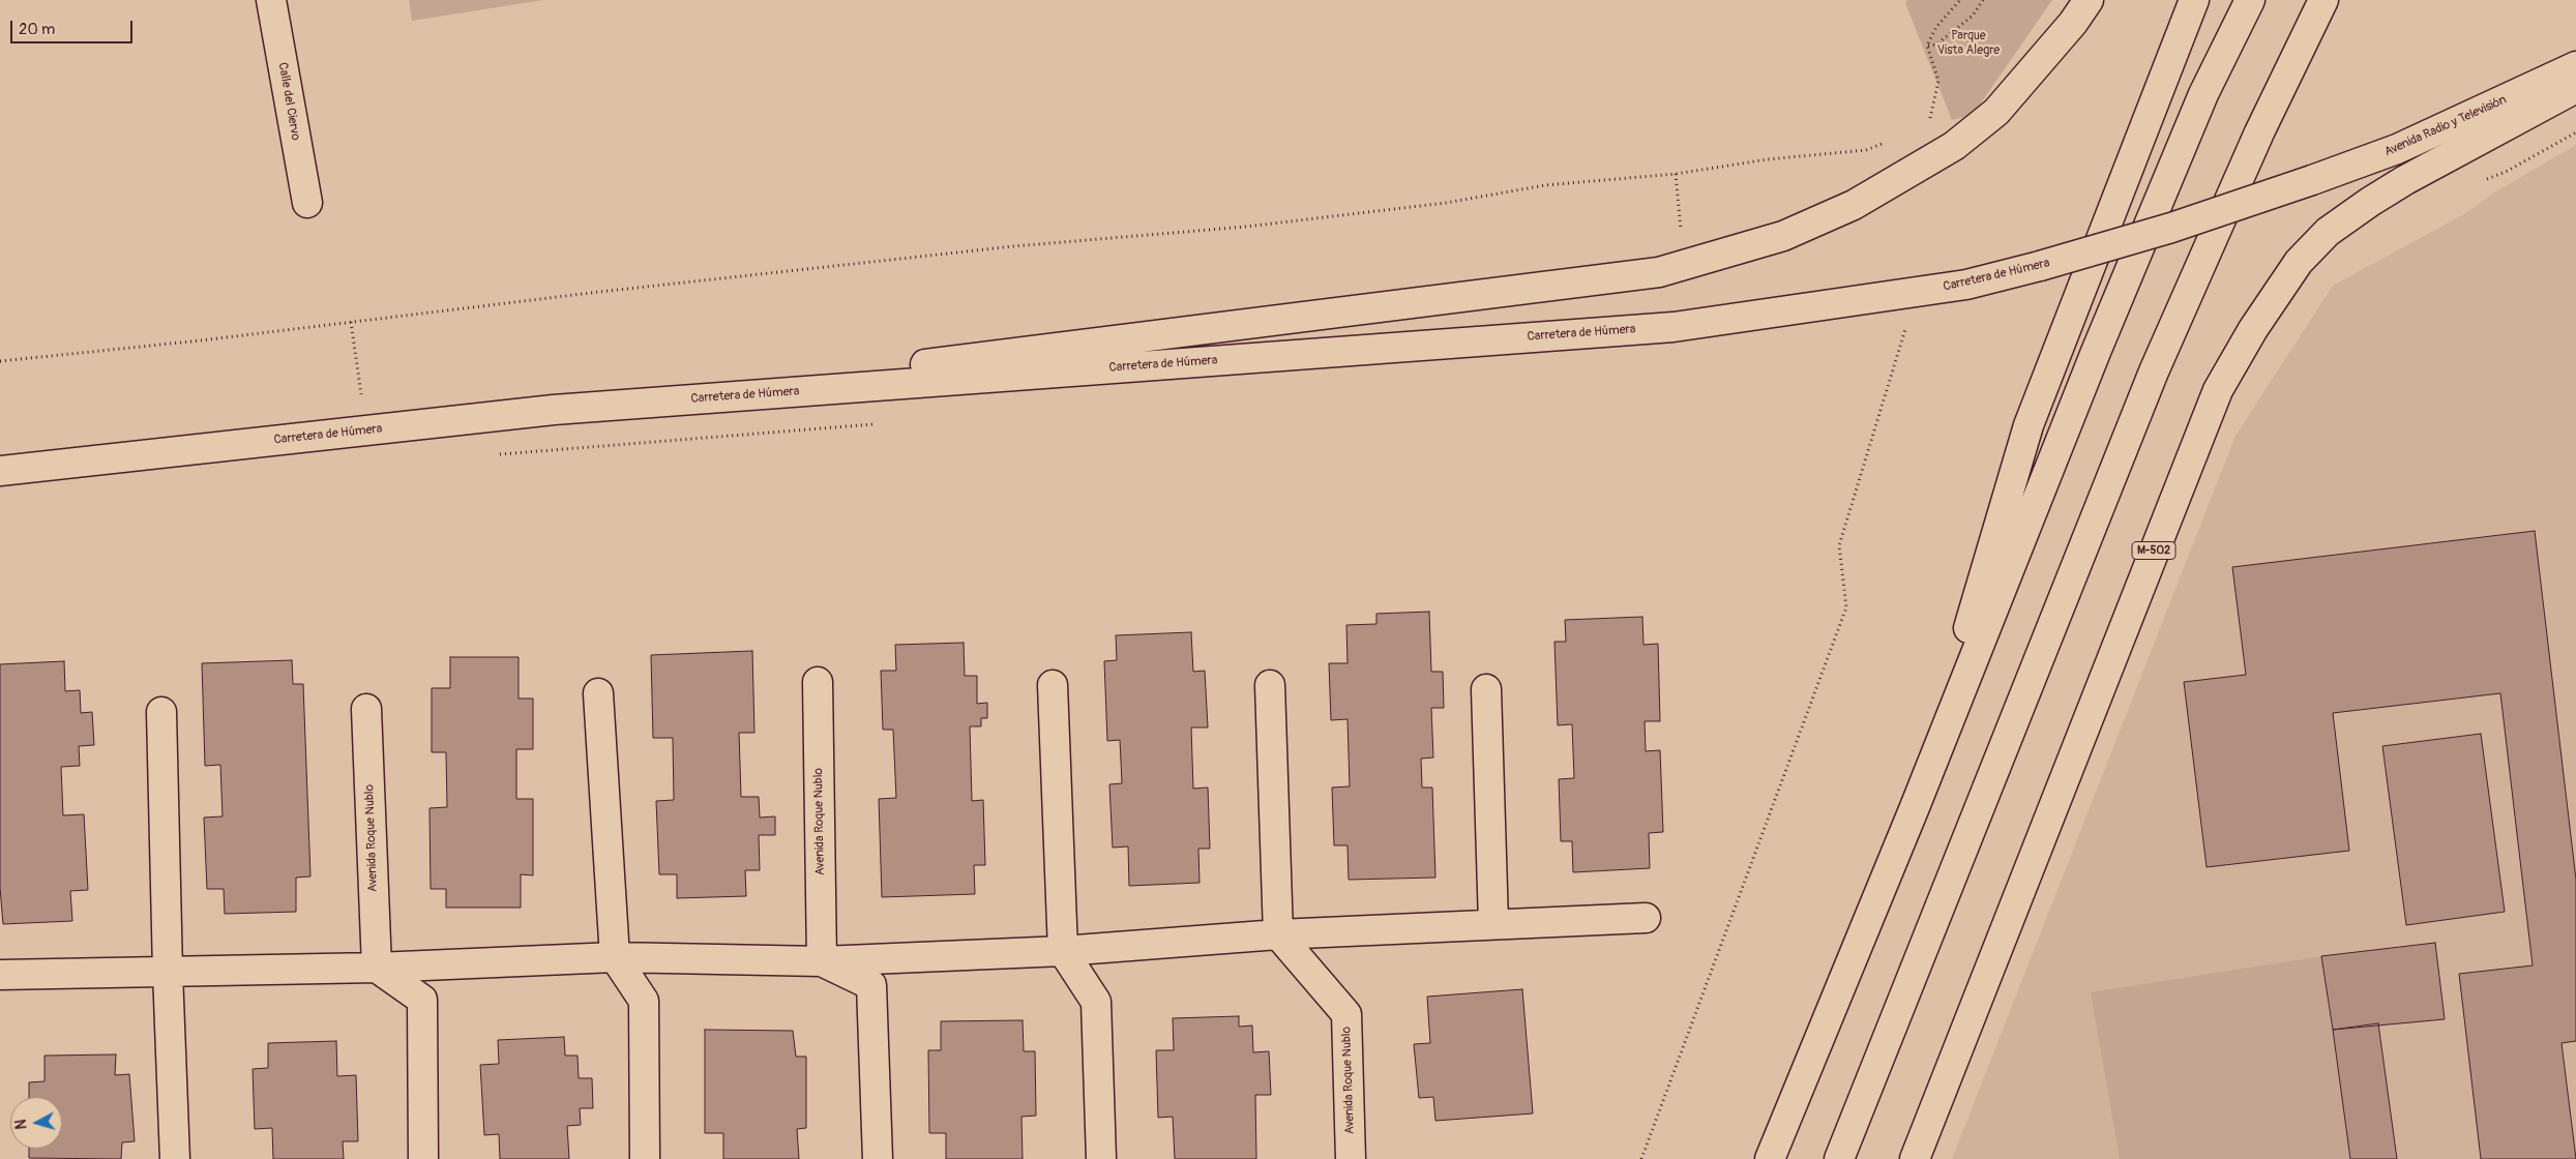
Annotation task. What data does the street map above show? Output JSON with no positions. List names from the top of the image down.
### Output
{
  "streets": {
    "main road": [
      "Calle del Ciervo",
      "Avenida Radio y Televisión",
      "Carretera de Húmera",
      "M-502",
      "Avenida Roque Nublo"
    ]
  },
  "crossings": [
    ["Avenida Radio y Televisión", "Carretera de Húmera"]
  ],
  "parks": ["Parque Vista Alegre"],
  "scale_bar": "20 m",
  "north": "left"
}
